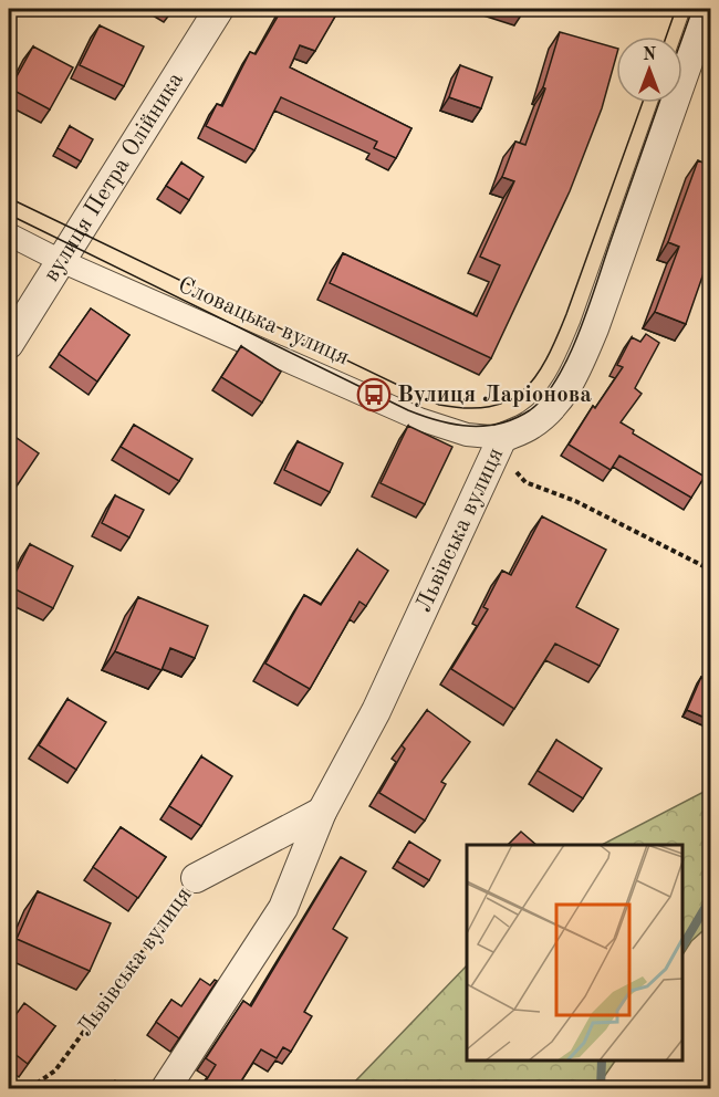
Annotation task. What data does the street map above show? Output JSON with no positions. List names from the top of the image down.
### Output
{
  "streets": {
    "street": ["вулиця Петра Олійника", "Словацька вулиця", "Львівська вулиця"]
  },
  "crossings": [
    ["вулиця Петра Олійника", "Словацька вулиця"],
    ["Словацька вулиця", "Львівська вулиця"]
  ],
  "places": {
    "bus stop": ["Вулиця Ларіонова"]
  },
  "north": "top"
}
